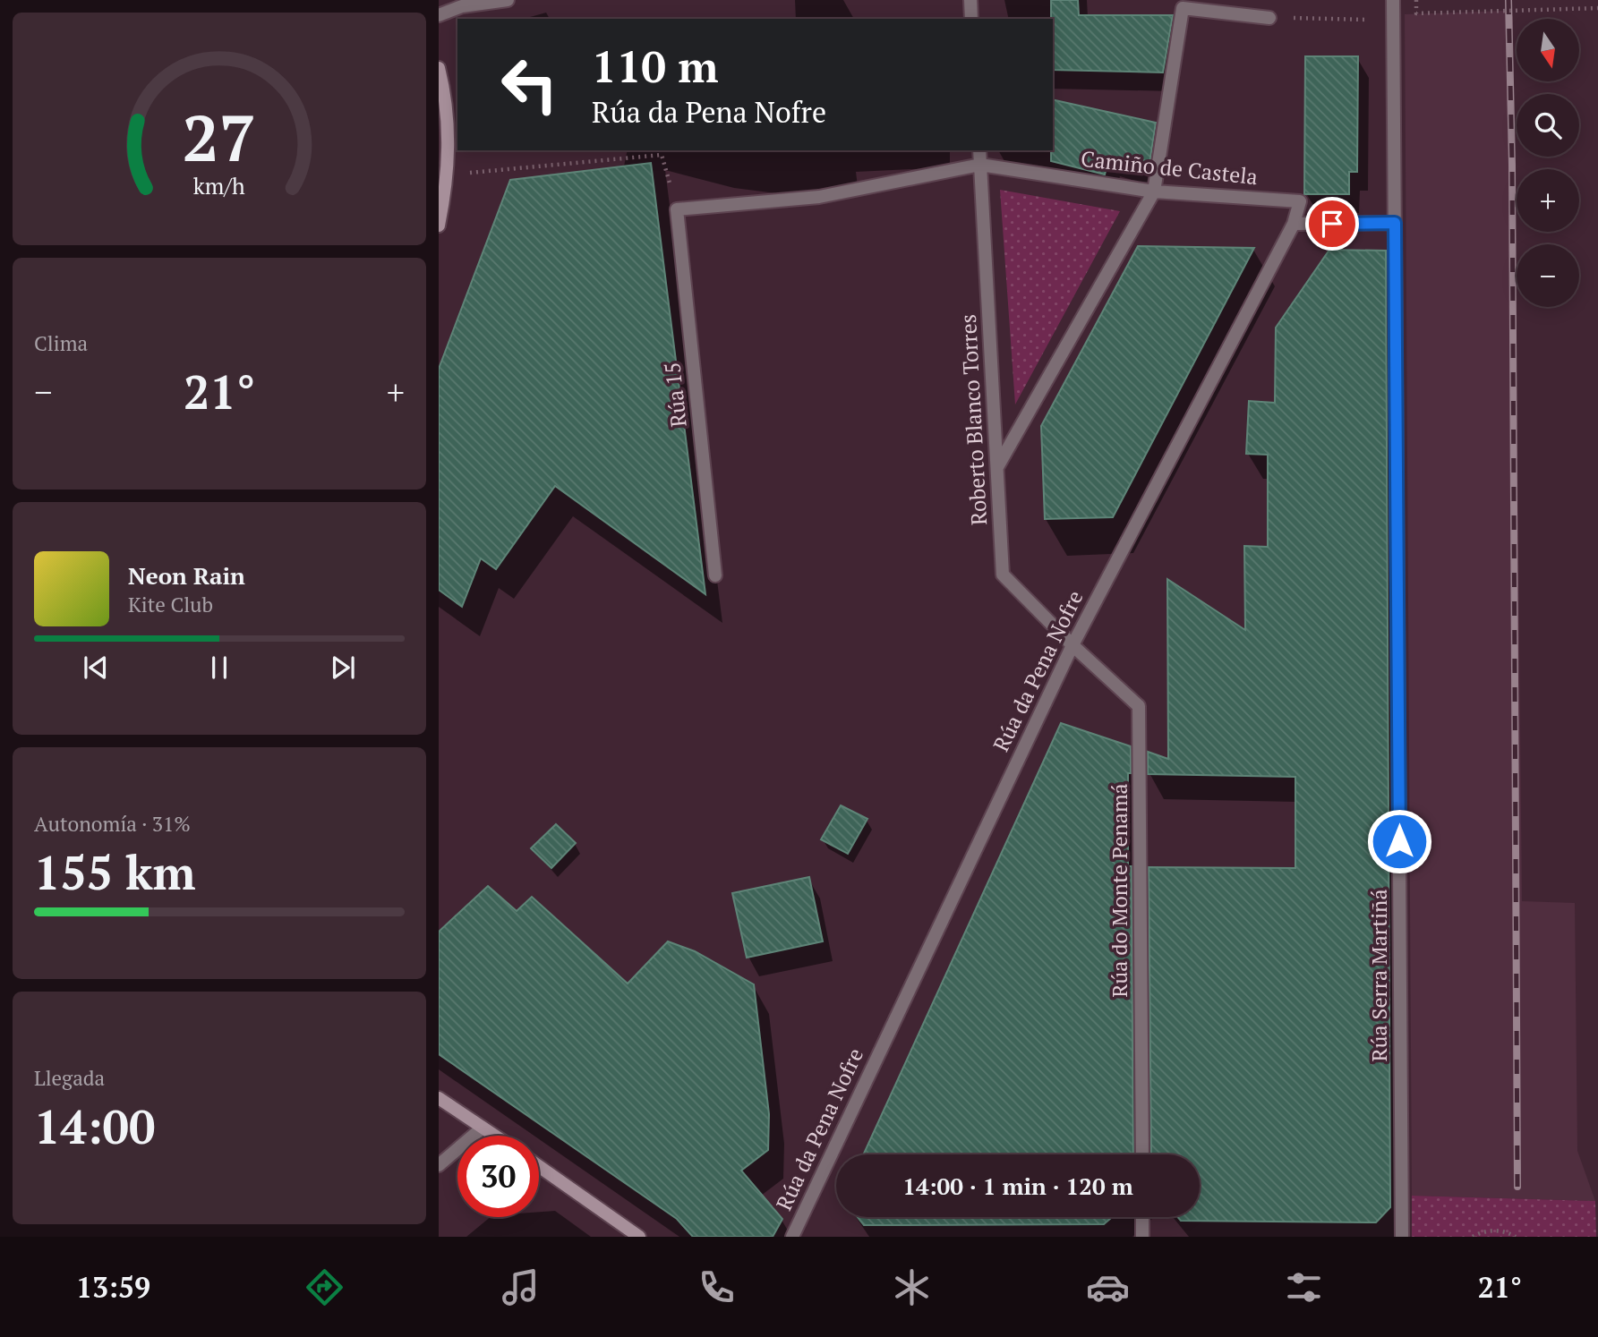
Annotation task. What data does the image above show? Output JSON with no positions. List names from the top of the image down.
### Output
{
  "streets": {
    "street": [
      "Camiño de Castela",
      "Rúa 15",
      "Roberto Blanco Torres",
      "Rúa da Pena Nofre",
      "Rúa do Monte Penamá",
      "Rúa Serra Martiñá"
    ]
  },
  "crossings": [
    ["Camiño de Castela", "Rúa 15"],
    ["Camiño de Castela", "Roberto Blanco Torres"],
    ["Camiño de Castela", "Rúa da Pena Nofre"],
    ["Roberto Blanco Torres", "Rúa da Pena Nofre"],
    ["Roberto Blanco Torres", "Rúa do Monte Penamá"],
    ["Rúa da Pena Nofre", "Rúa do Monte Penamá"]
  ],
  "north": "bottom",
  "page": {
    "map_buttons": ["+", "−"],
    "turn": ["110 m", "Rúa da Pena Nofre"],
    "tile": [
      "Clima",
      ["Autonomía · 31%", "155 km"],
      ["Llegada", "14:00"]
    ],
    "heat": ["−", "21°", "+"],
    "song": ["Neon Rain", "Kite Club"],
    "limit": "30",
    "trip": "14:00 · 1 min · 120 m",
    "tabs": ["13:59", "21°"],
    "gauge": ["27", "km/h"]
  }
}
